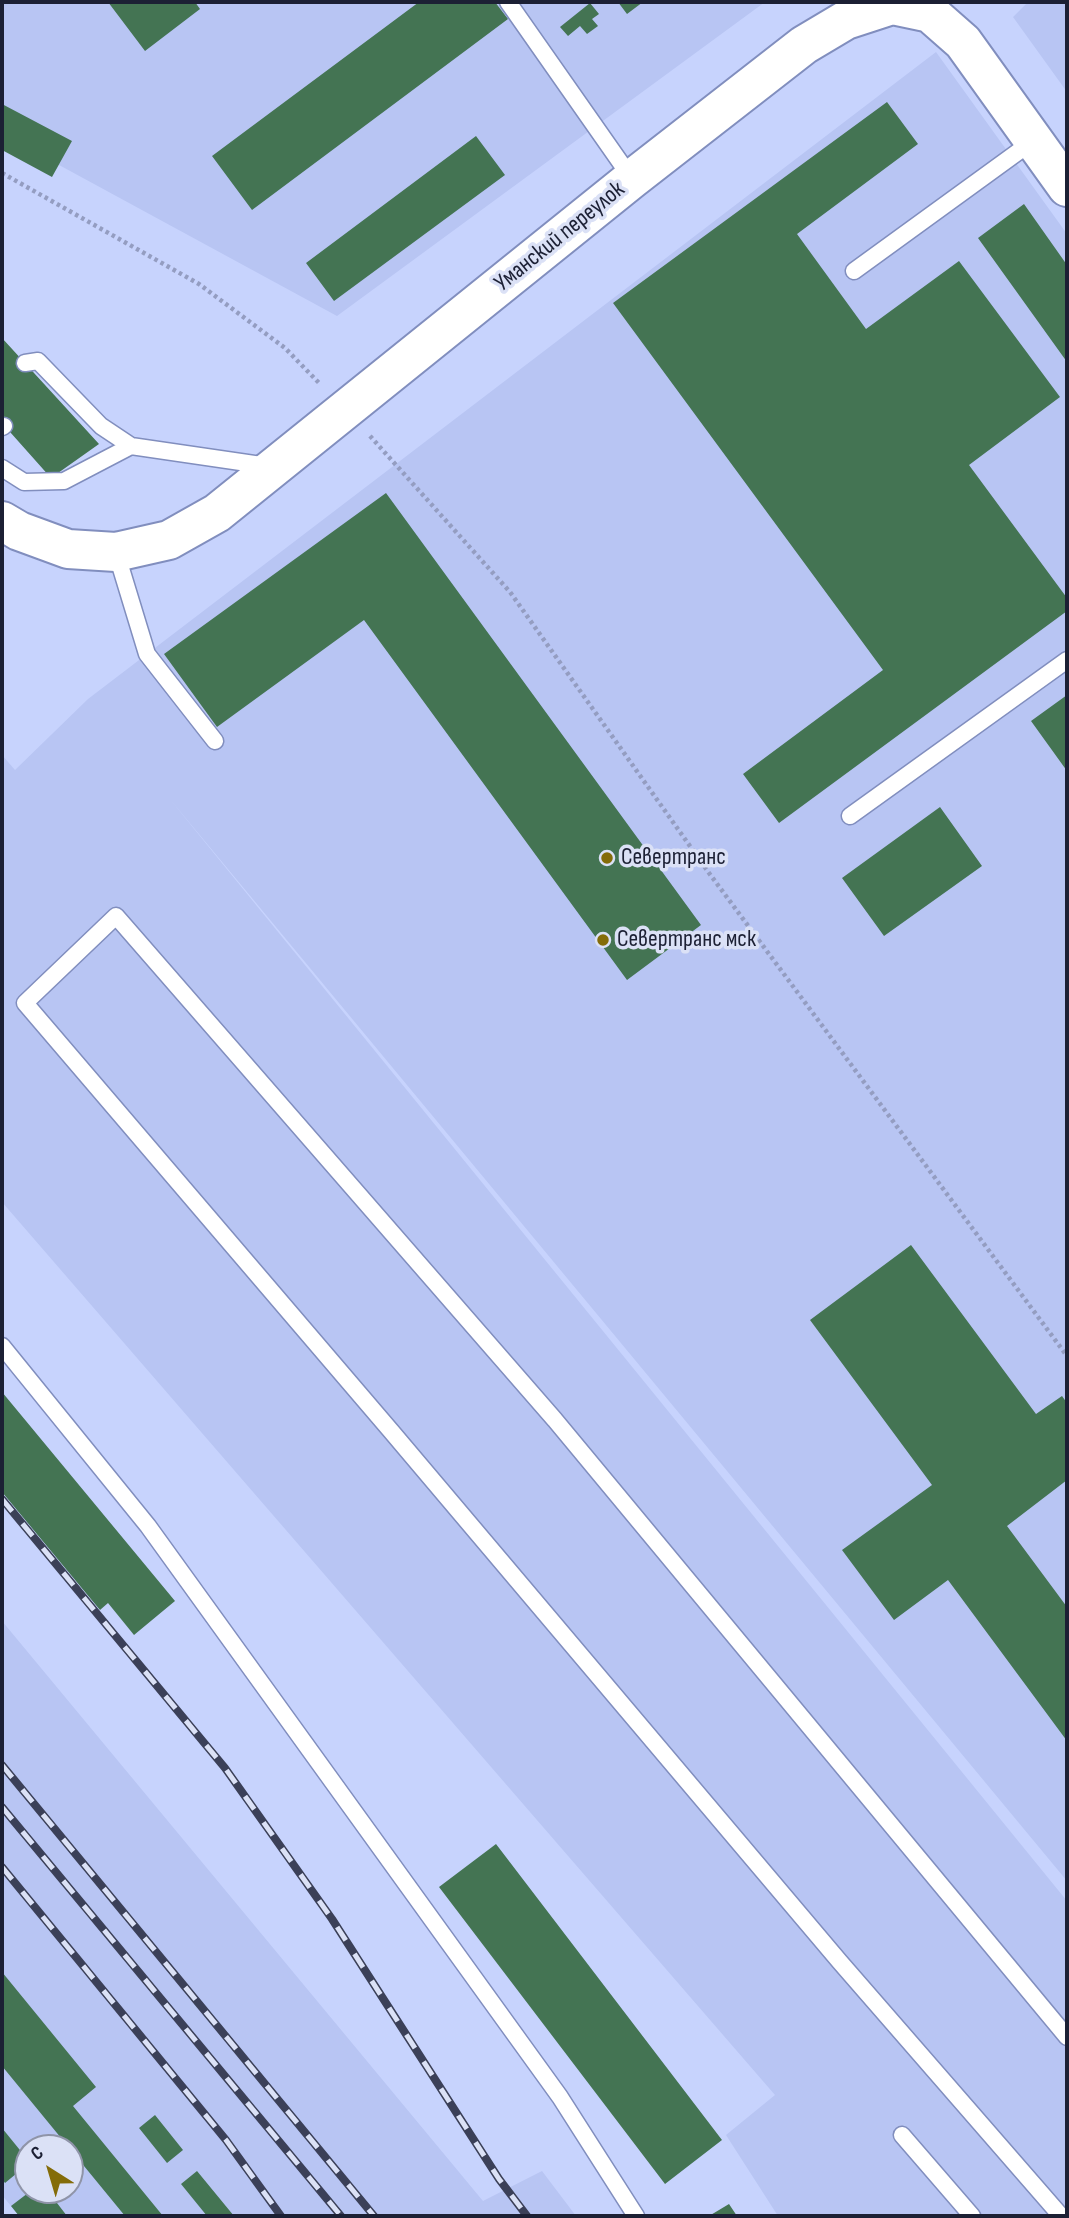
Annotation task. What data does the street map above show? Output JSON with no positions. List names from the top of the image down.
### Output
{
  "streets": {
    "street": ["Уманский переулок"]
  },
  "places": ["Севертранс", "Севертранс мск"],
  "north": "top left"
}
